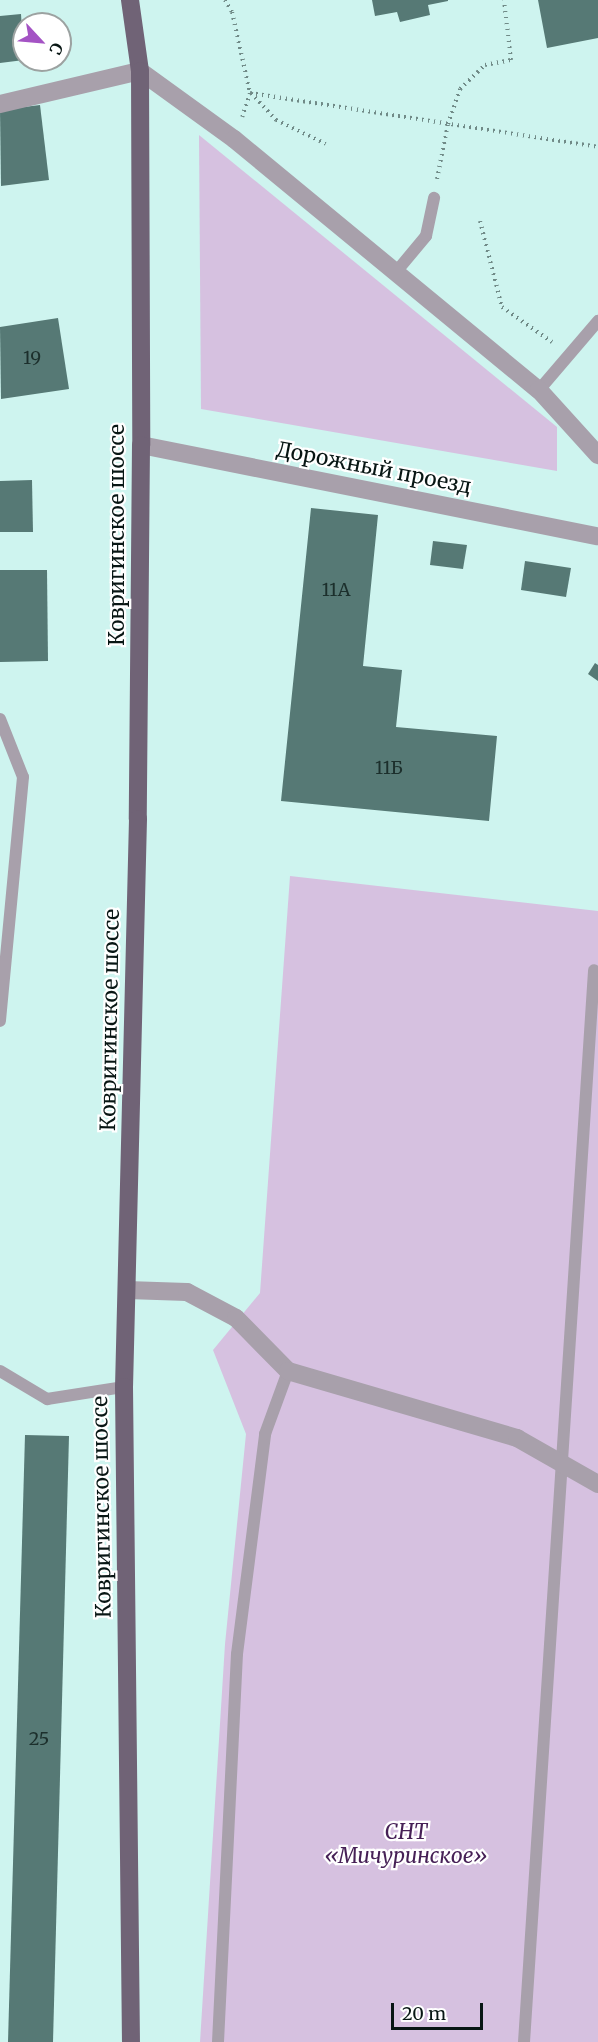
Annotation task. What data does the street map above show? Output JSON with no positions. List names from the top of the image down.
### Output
{
  "streets": {
    "main road": ["Ковригинское шоссе"],
    "street": ["Дорожный проезд"]
  },
  "crossings": [
    ["Дорожный проезд", "Ковригинское шоссе"]
  ],
  "parks": ["СНТ «Мичуринское»"],
  "house_numbers": [
    "19",
    "11А",
    "11Б",
    "25"
  ],
  "scale_bar": "20 m",
  "north": "bottom right"
}
